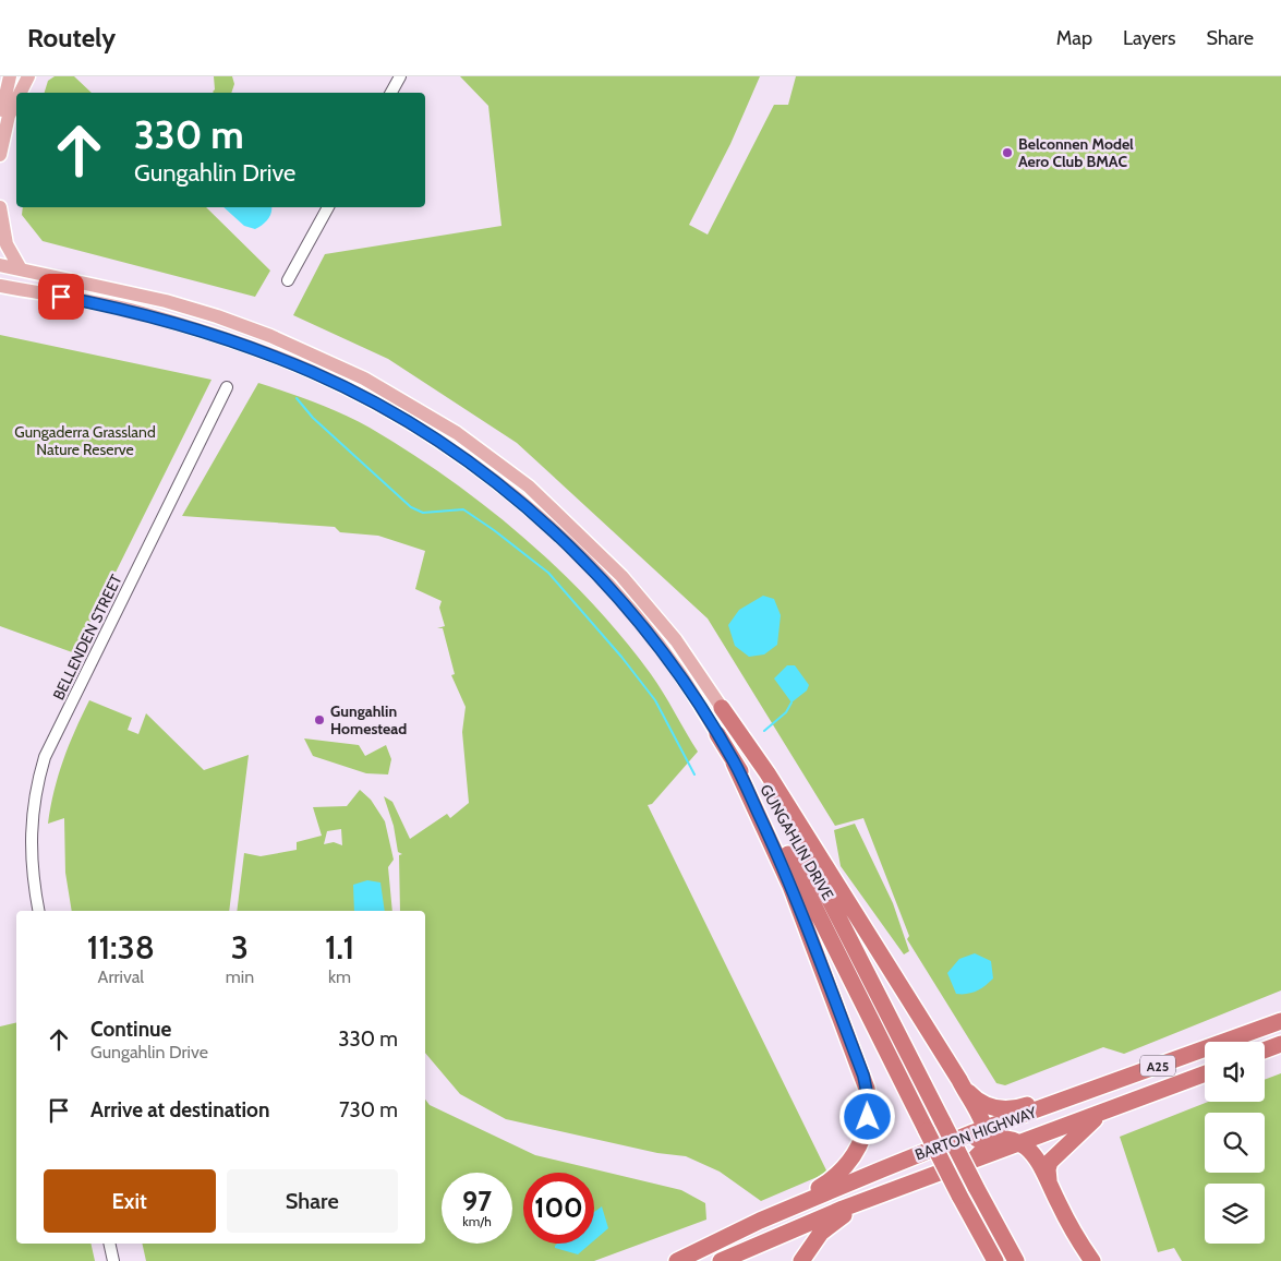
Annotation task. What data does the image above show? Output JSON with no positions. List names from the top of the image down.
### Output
{
  "streets": {
    "highway": ["GUNGAHLIN DRIVE", "A25", "BARTON HIGHWAY"],
    "street": ["BELLENDEN STREET"]
  },
  "parks": ["Gungaderra Grassland Nature Reserve"],
  "places": ["Belconnen Model Aero Club BMAC", "Gungahlin Homestead"],
  "page": {
    "header": "Routely",
    "nav": ["Map", "Layers", "Share"],
    "turn": ["330 m", "Gungahlin Drive"],
    "eta": [
      "11:38",
      "Arrival",
      "3",
      "min",
      "1.1",
      "km"
    ],
    "list": [
      {
        "name": "Continue",
        "note": "Gungahlin Drive",
        "value": "330 m"
      },
      {
        "name": "Arrive at destination",
        "value": "730 m"
      }
    ],
    "buttons": ["Exit", "Share"],
    "speed": "97 km/h",
    "limit": "100"
  }
}
